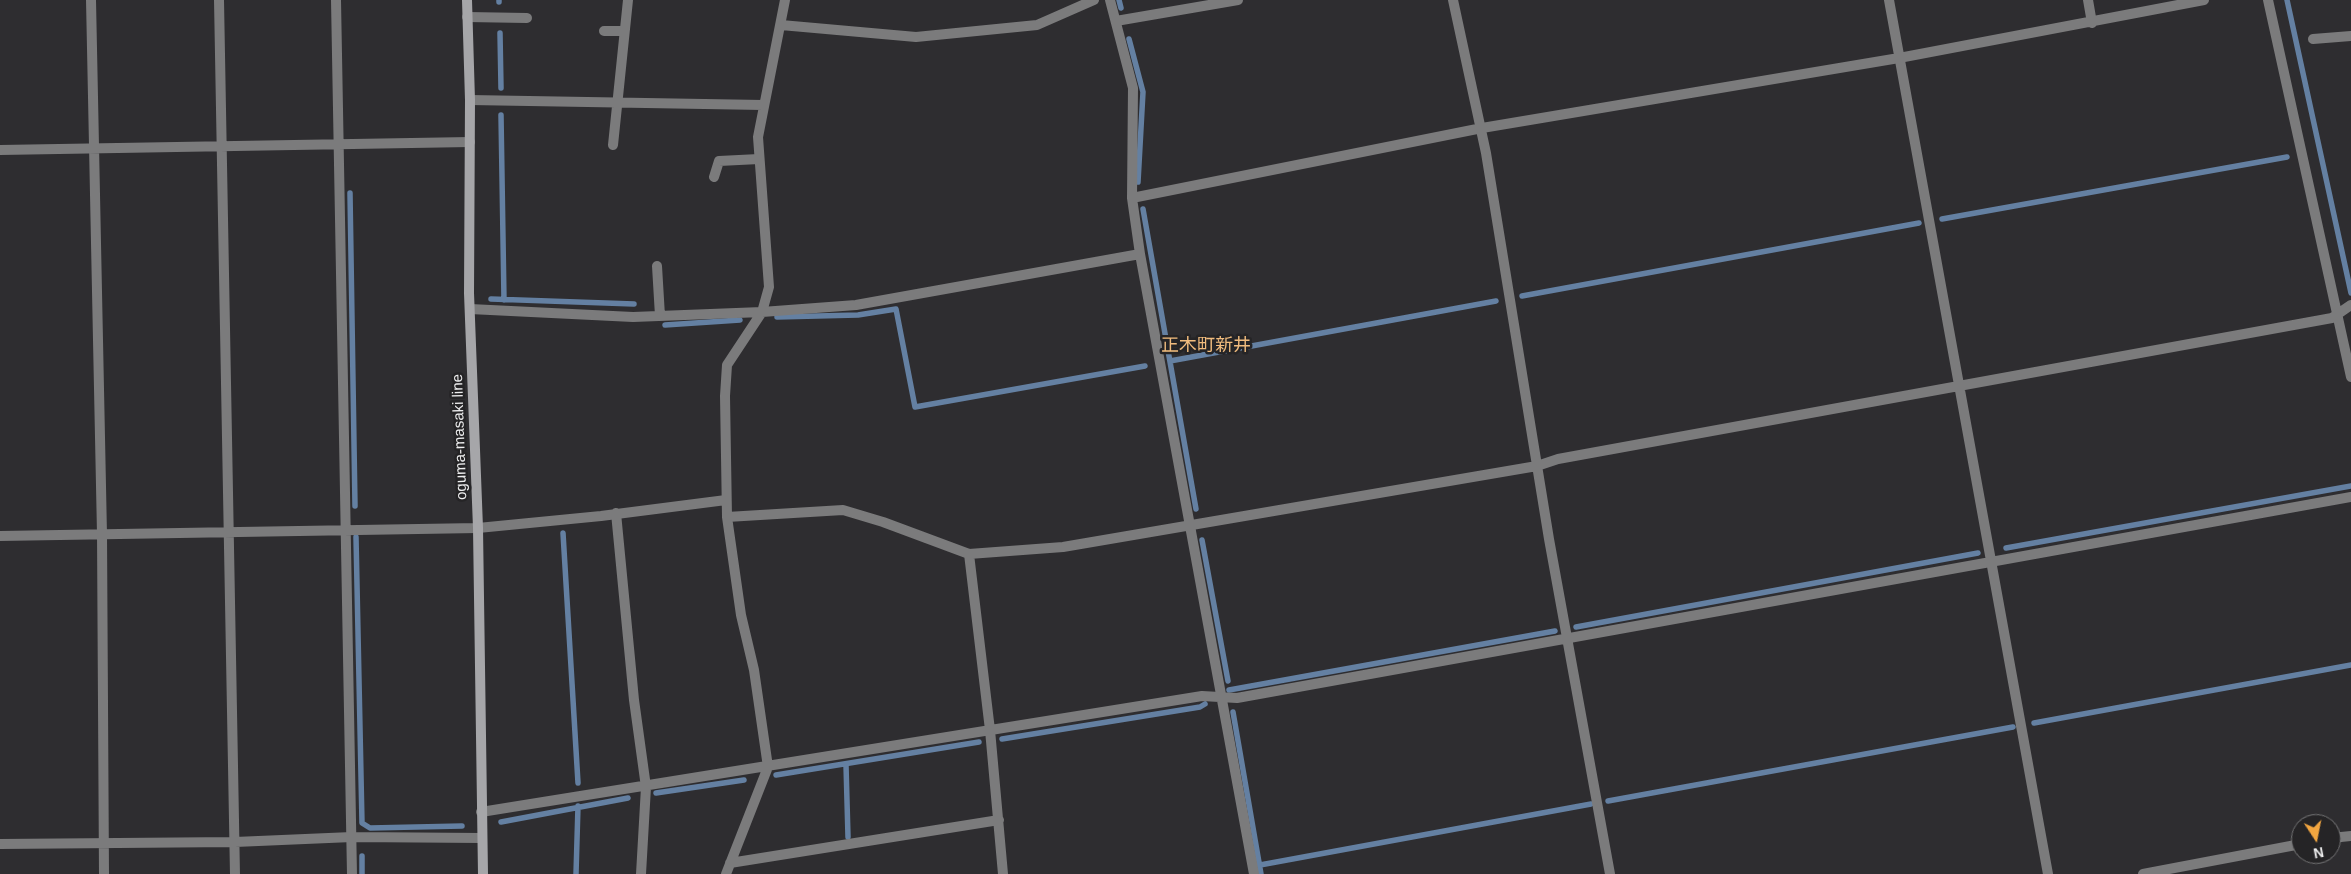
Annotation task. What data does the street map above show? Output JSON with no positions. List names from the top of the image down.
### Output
{
  "streets": {
    "main road": ["oguma-masaki line"]
  },
  "districts": ["正木町新井"],
  "north": "bottom"
}
